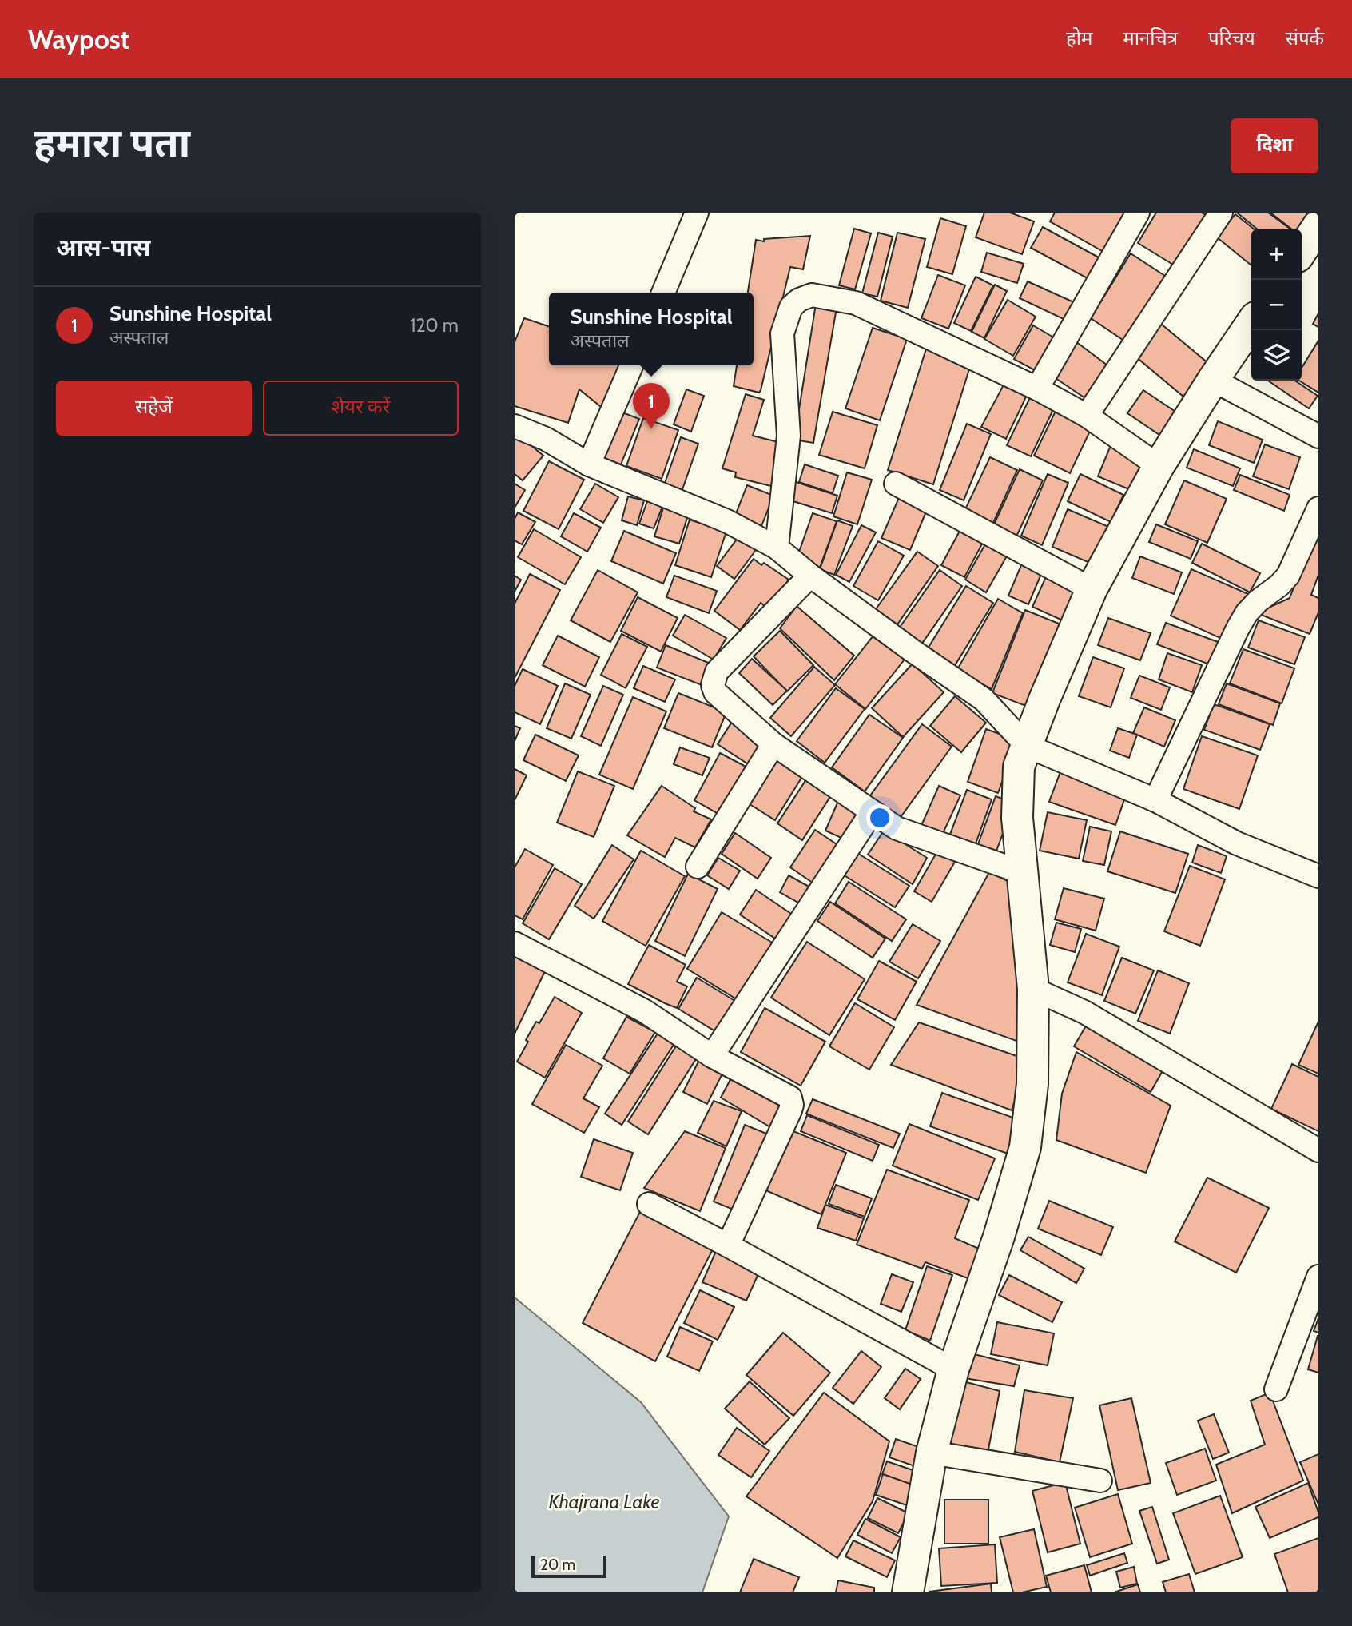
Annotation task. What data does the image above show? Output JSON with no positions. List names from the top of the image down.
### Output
{
  "water": ["Khajrana Lake"],
  "scale_bar": "20 m",
  "page": {
    "header": "Waypost",
    "nav": [
      "होम",
      "मानचित्र",
      "परिचय",
      "संपर्क"
    ],
    "buttons": [
      "दिशा",
      ["सहेजें", "शेयर करें"]
    ],
    "title": "हमारा पता",
    "heading": "आस-पास",
    "map_buttons": ["+", "−"],
    "list": [
      {
        "mark": "1",
        "name": "Sunshine Hospital",
        "note": "अस्पताल",
        "value": "120 m"
      }
    ],
    "popup": ["Sunshine Hospital", "अस्पताल"],
    "pins": "1",
    "scale": "20 m"
  }
}
